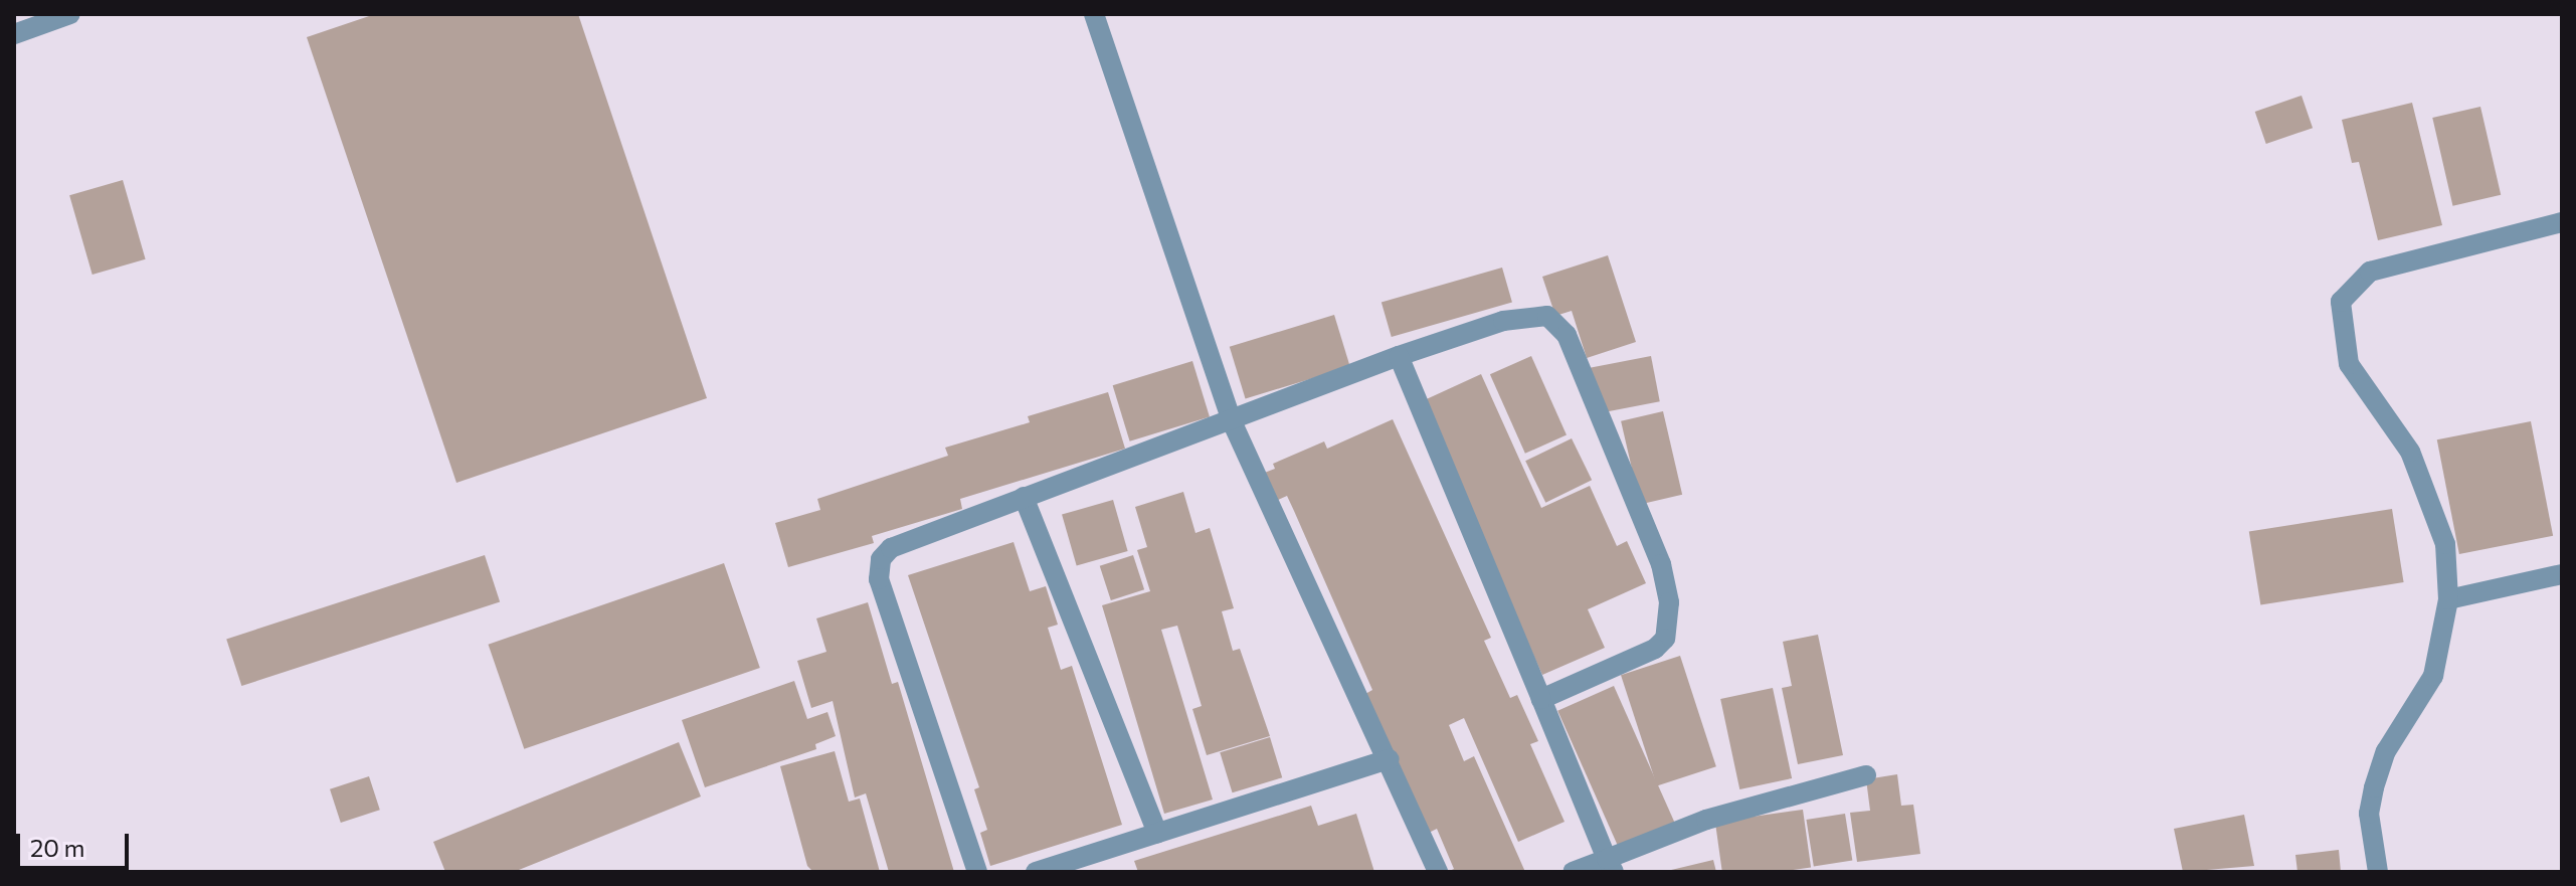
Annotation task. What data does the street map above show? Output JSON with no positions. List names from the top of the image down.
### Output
{
  "scale_bar": "20 m"
}
